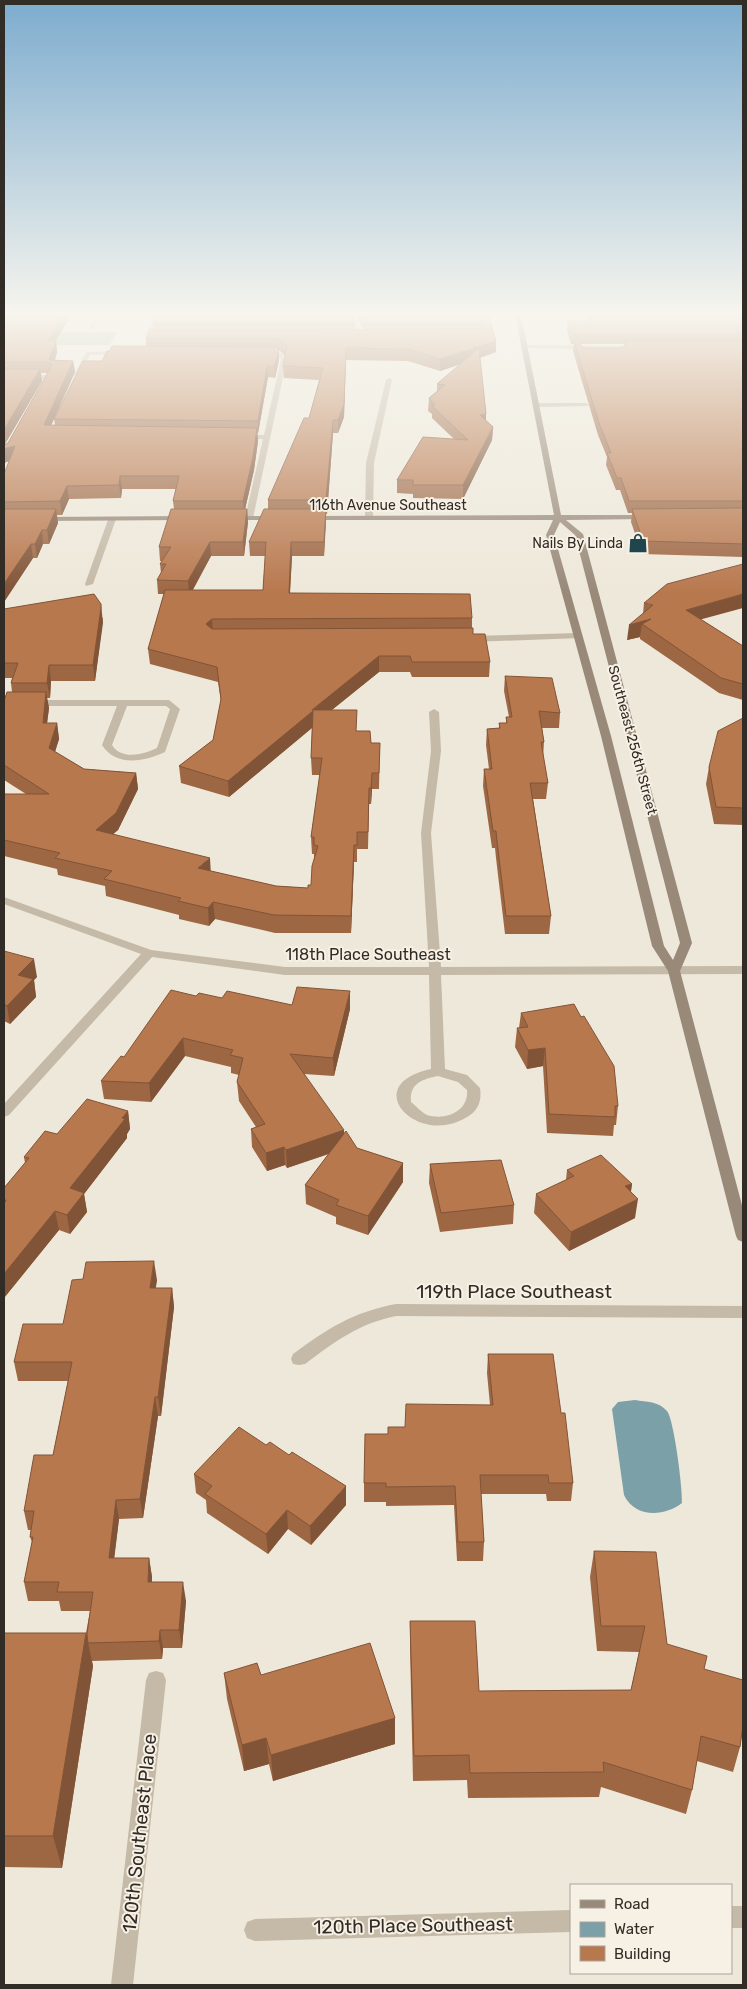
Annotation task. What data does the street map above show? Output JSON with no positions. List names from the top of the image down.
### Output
{
  "streets": {
    "main road": ["116th Avenue Southeast", "Southeast 256th Street"],
    "street": [
      "118th Place Southeast",
      "119th Place Southeast",
      "120th Southeast Place",
      "120th Place Southeast"
    ]
  },
  "crossings": [
    ["116th Avenue Southeast", "Southeast 256th Street"],
    ["Southeast 256th Street", "118th Place Southeast"]
  ],
  "places": {
    "shop": ["Nails By Linda"]
  },
  "legend": ["Road", "Water", "Building"]
}
